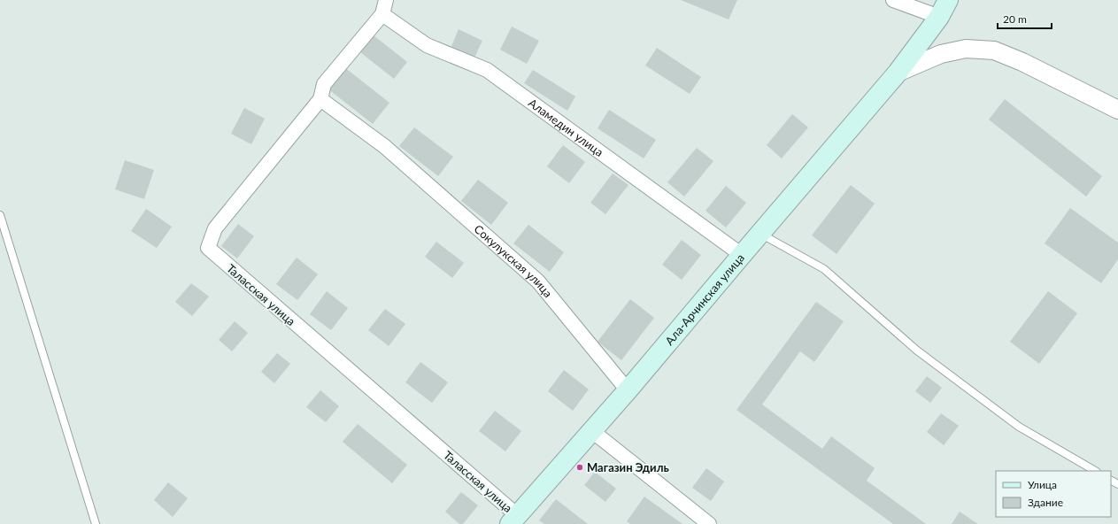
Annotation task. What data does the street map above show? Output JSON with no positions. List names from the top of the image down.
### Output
{
  "streets": {
    "main road": ["Ала-Арчинская улица"],
    "street": ["Аламедин улица", "Сокулукская улица", "Таласская улица"]
  },
  "crossings": [
    ["Аламедин улица", "Ала-Арчинская улица"],
    ["Сокулукская улица", "Таласская улица"],
    ["Сокулукская улица", "Ала-Арчинская улица"],
    ["Таласская улица", "Ала-Арчинская улица"]
  ],
  "places": ["Магазин Эдиль"],
  "legend": ["Улица", "Здание"],
  "scale_bar": "20 m"
}
